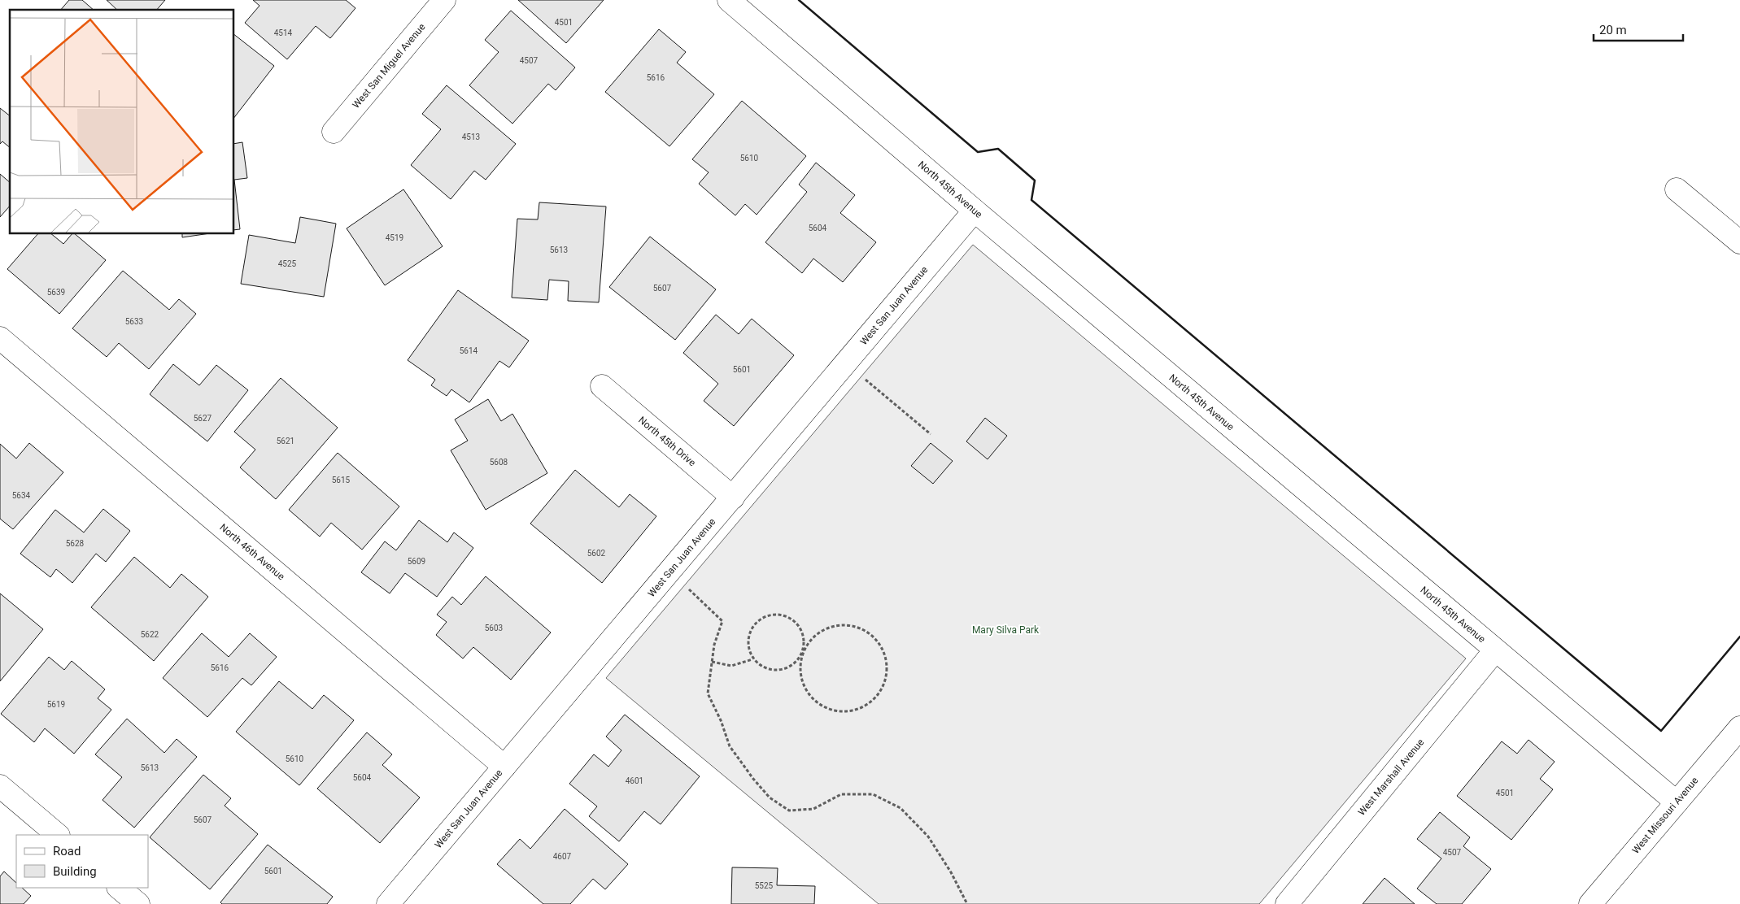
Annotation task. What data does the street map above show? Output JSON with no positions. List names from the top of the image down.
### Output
{
  "streets": {
    "street": [
      "West San Miguel Avenue",
      "North 45th Avenue",
      "West San Juan Avenue",
      "North 45th Drive",
      "North 46th Avenue",
      "West Marshall Avenue",
      "West Missouri Avenue"
    ]
  },
  "crossings": [
    ["North 45th Avenue", "West San Juan Avenue"],
    ["North 45th Avenue", "West Marshall Avenue"],
    ["North 45th Avenue", "West Missouri Avenue"],
    ["West San Juan Avenue", "North 45th Drive"],
    ["West San Juan Avenue", "North 46th Avenue"]
  ],
  "parks": ["Mary Silva Park"],
  "house_numbers": [
    "4501",
    "4514",
    "4507",
    "5616",
    "4513",
    "5610",
    "5604",
    "4519",
    "5613",
    "4525",
    "5607",
    "5639",
    "5633",
    "5614",
    "5601",
    "5627",
    "5621",
    "5608",
    "5615",
    "5634",
    "5628",
    "5602",
    "5609",
    "5603",
    "5622",
    "5616",
    "5619",
    "5610",
    "5613",
    "5604",
    "4601",
    "4501",
    "5607",
    "4507",
    "4607",
    "5601",
    "5525"
  ],
  "legend": ["Road", "Building"],
  "scale_bar": "20 m"
}
